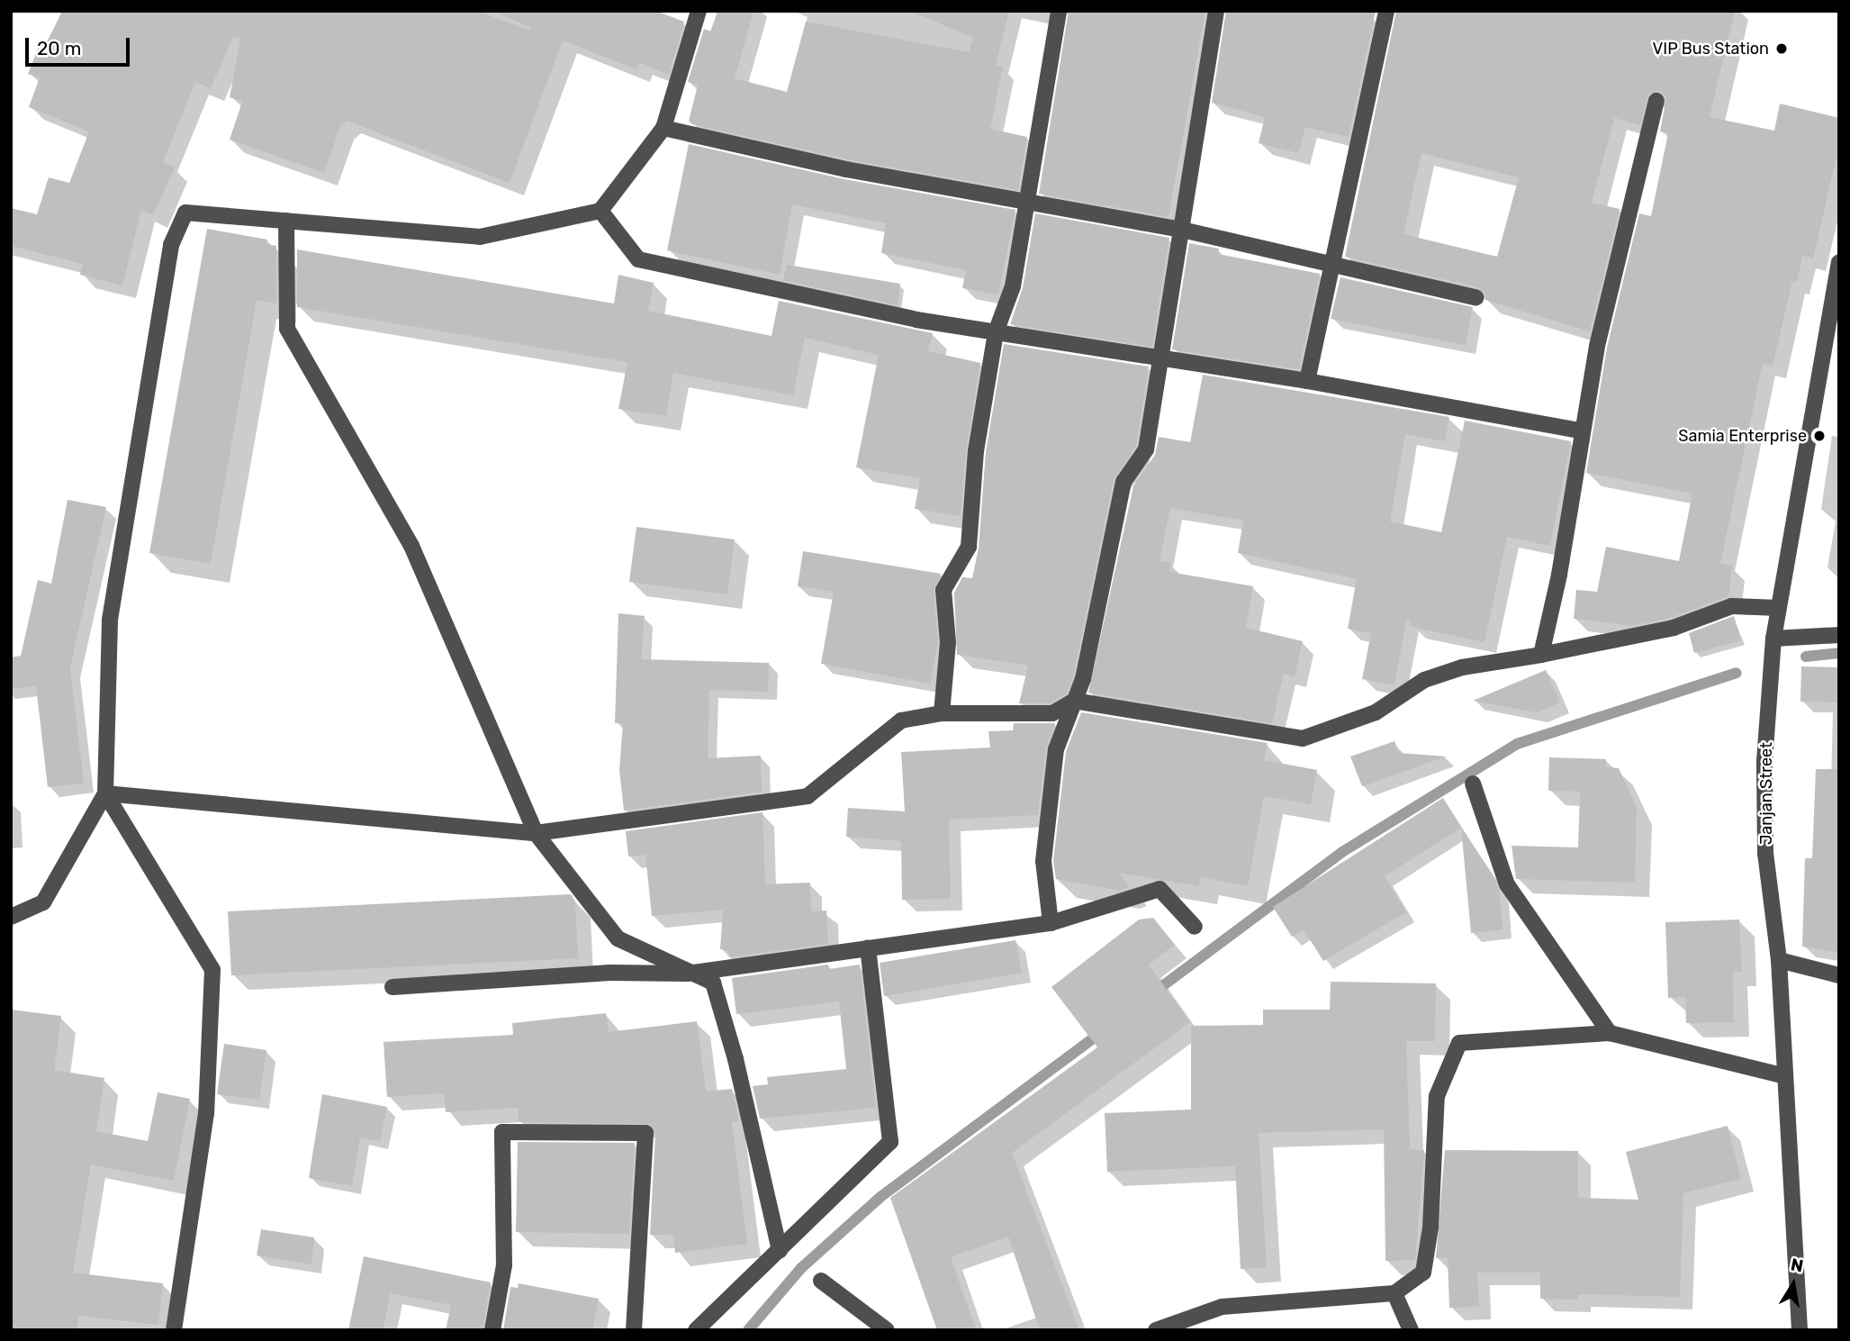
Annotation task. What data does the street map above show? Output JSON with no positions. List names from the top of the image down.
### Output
{
  "streets": {
    "street": ["Janjan Street"]
  },
  "places": ["VIP Bus Station", "Samia Enterprise"],
  "scale_bar": "20 m",
  "north": "top"
}
